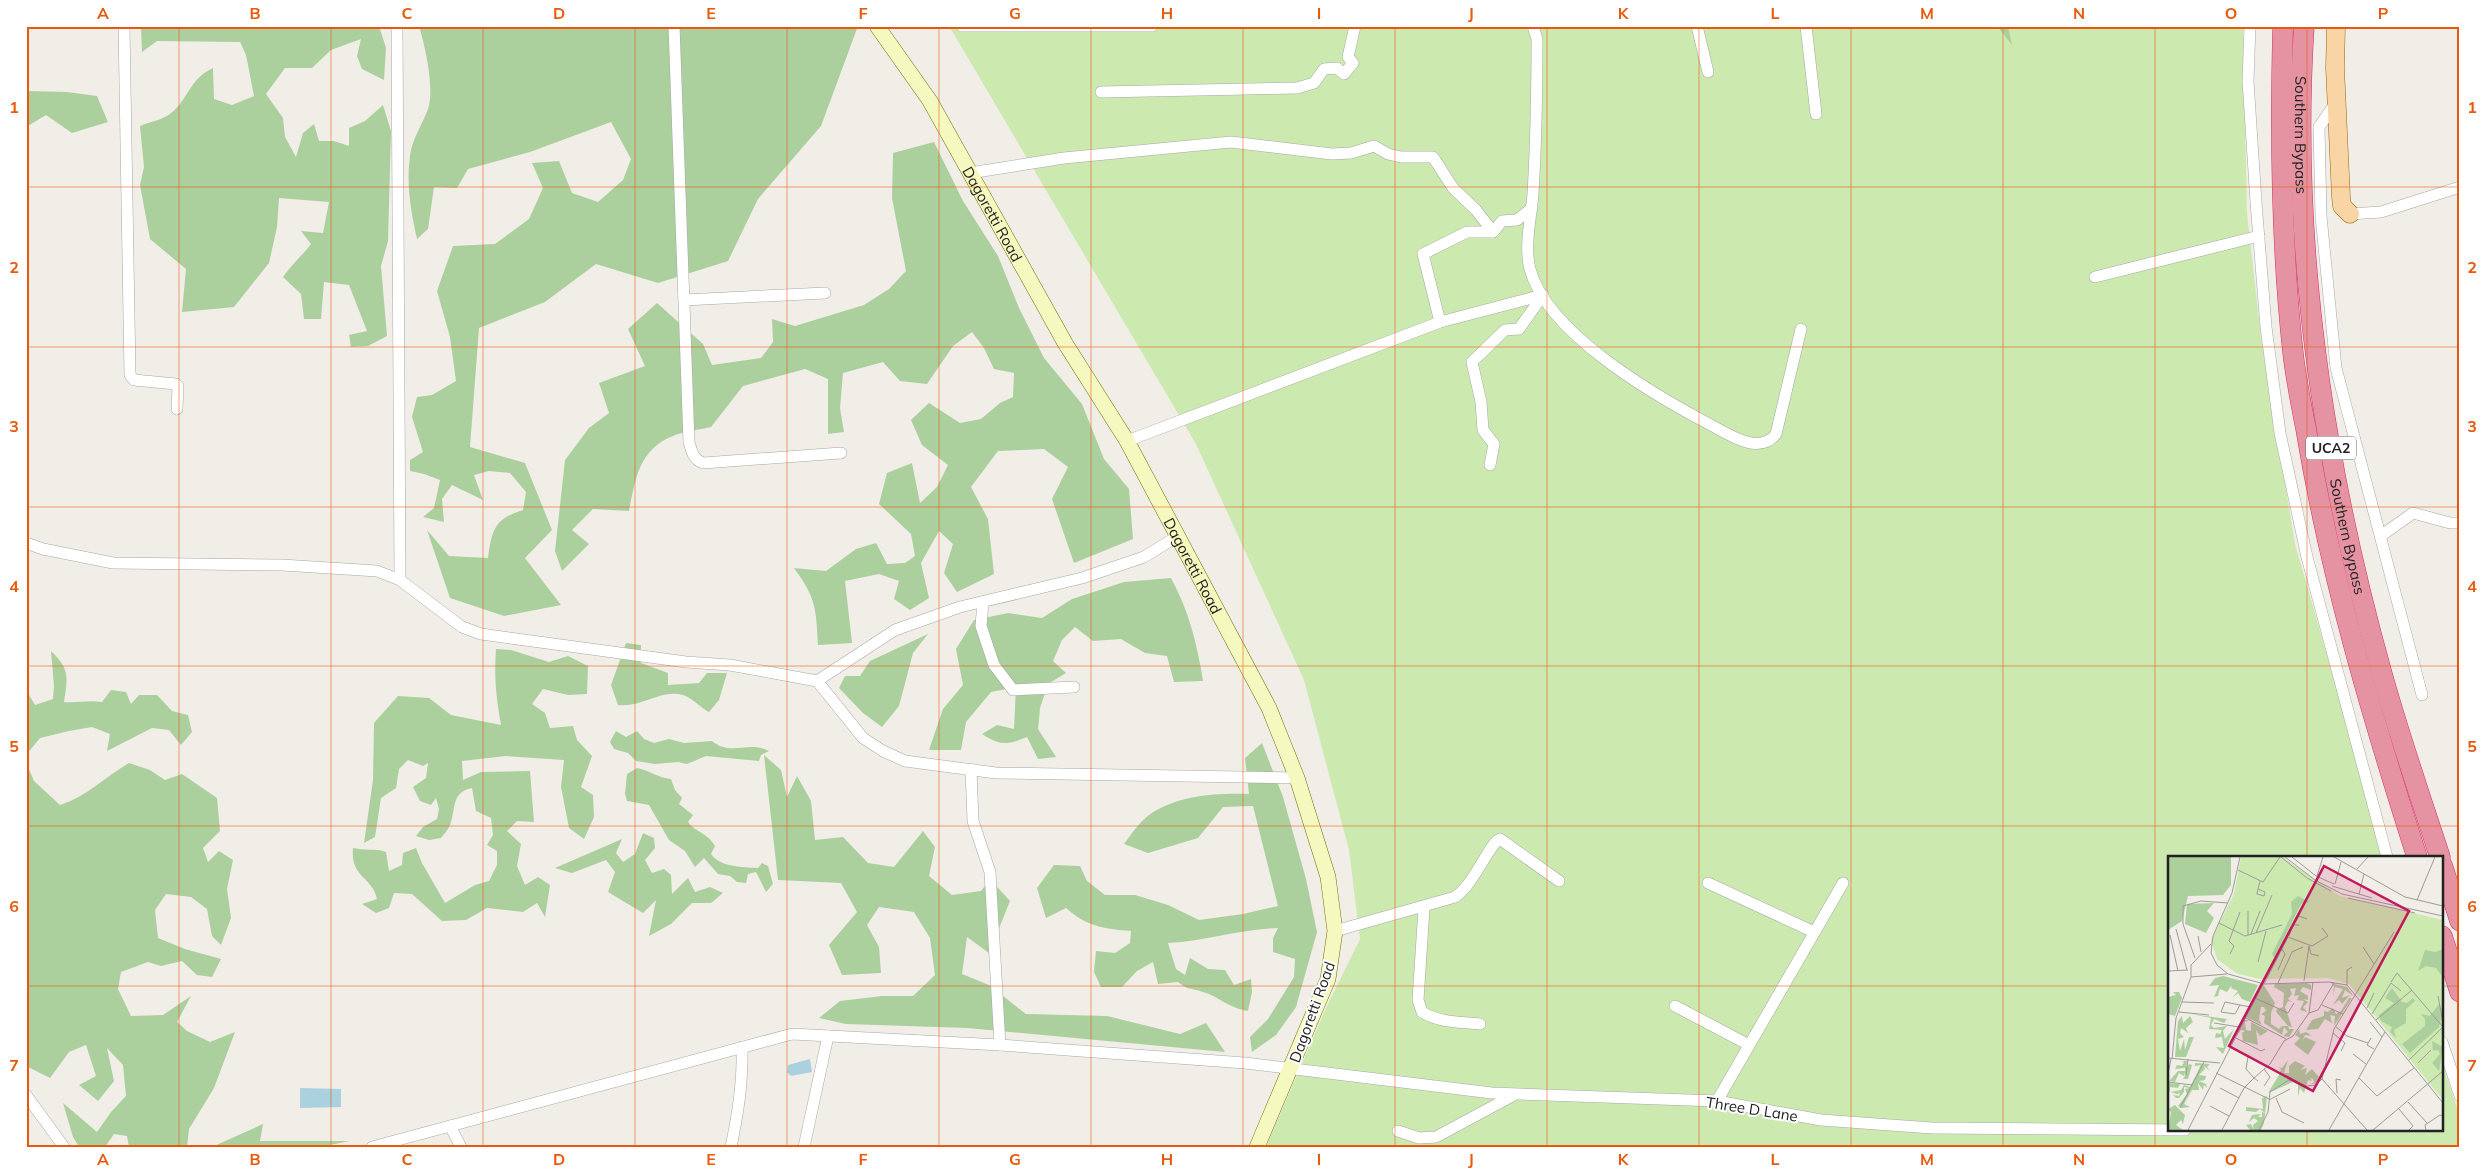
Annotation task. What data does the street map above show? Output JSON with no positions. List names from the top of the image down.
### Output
{
  "streets": {
    "highway": ["Southern Bypass", "UCA2"],
    "main road": ["Dagoretti Road"],
    "street": ["Three D Lane"]
  },
  "crossings": [
    ["Dagoretti Road", "Three D Lane"]
  ],
  "grid": {
    "columns": [
      "A",
      "B",
      "C",
      "D",
      "E",
      "F",
      "G",
      "H",
      "I",
      "J",
      "K",
      "L",
      "M",
      "N",
      "O",
      "P"
    ],
    "rows": [
      "1",
      "2",
      "3",
      "4",
      "5",
      "6",
      "7"
    ]
  }
}
